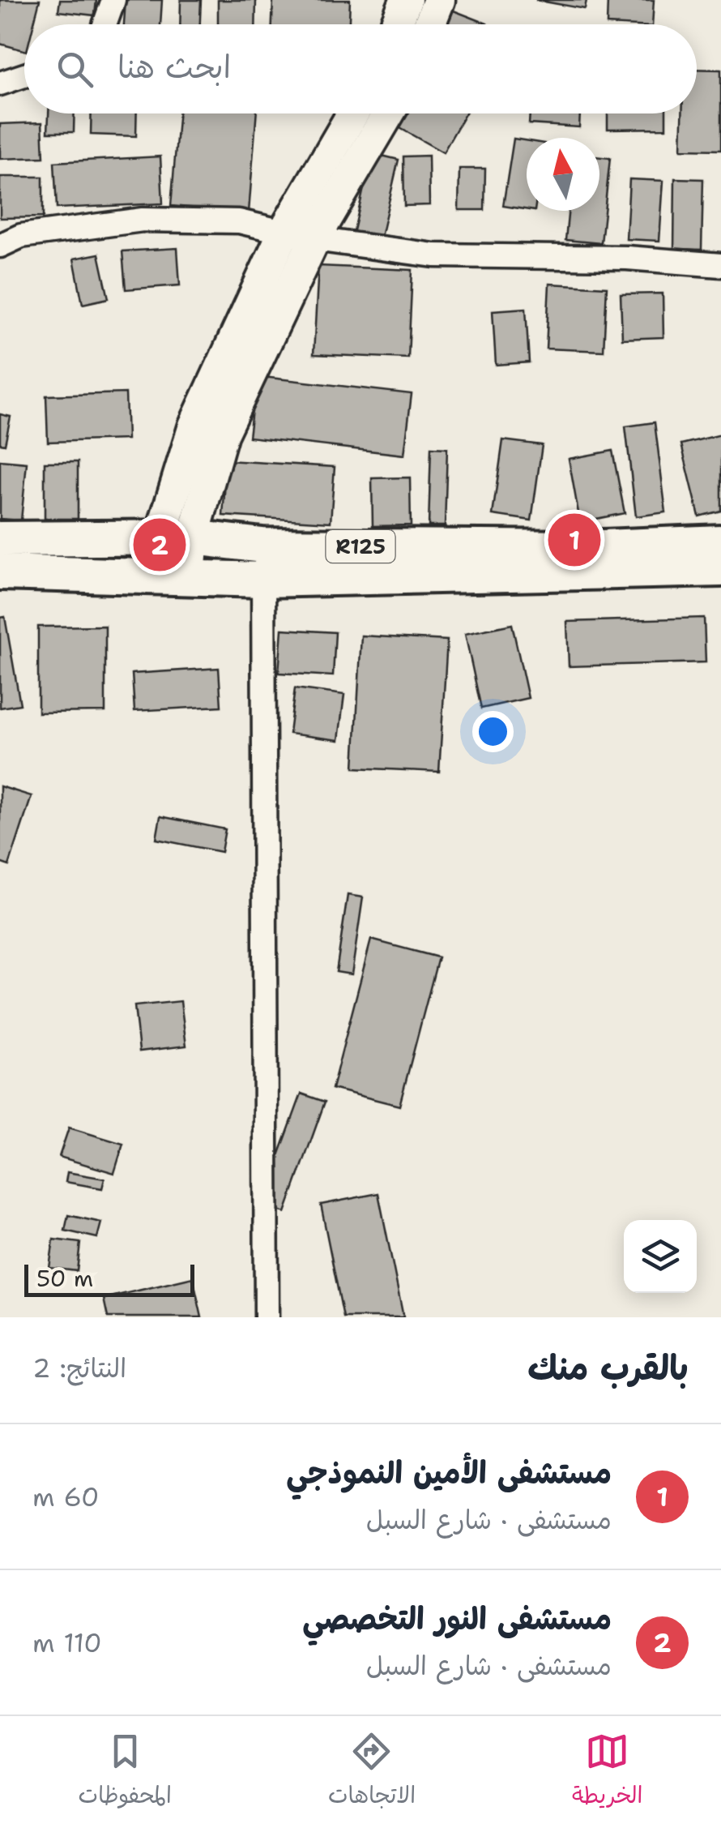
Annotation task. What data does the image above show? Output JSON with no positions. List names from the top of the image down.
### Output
{
  "streets": {
    "main road": ["R125"]
  },
  "scale_bar": "50 m",
  "north": "top",
  "page": {
    "search": "ابحث هنا",
    "pins": ["1", "2"],
    "scale": "50 m",
    "heading": ["بالقرب منك", "النتائج: 2"],
    "list": [
      {
        "mark": "1",
        "name": "مستشفى الأمين النموذجي",
        "note": "مستشفى · شارع السبل",
        "value": "60 m"
      },
      {
        "mark": "2",
        "name": "مستشفى النور التخصصي",
        "note": "مستشفى · شارع السبل",
        "value": "110 m"
      }
    ],
    "nav": ["الخريطة", "الاتجاهات", "المحفوظات"]
  }
}
